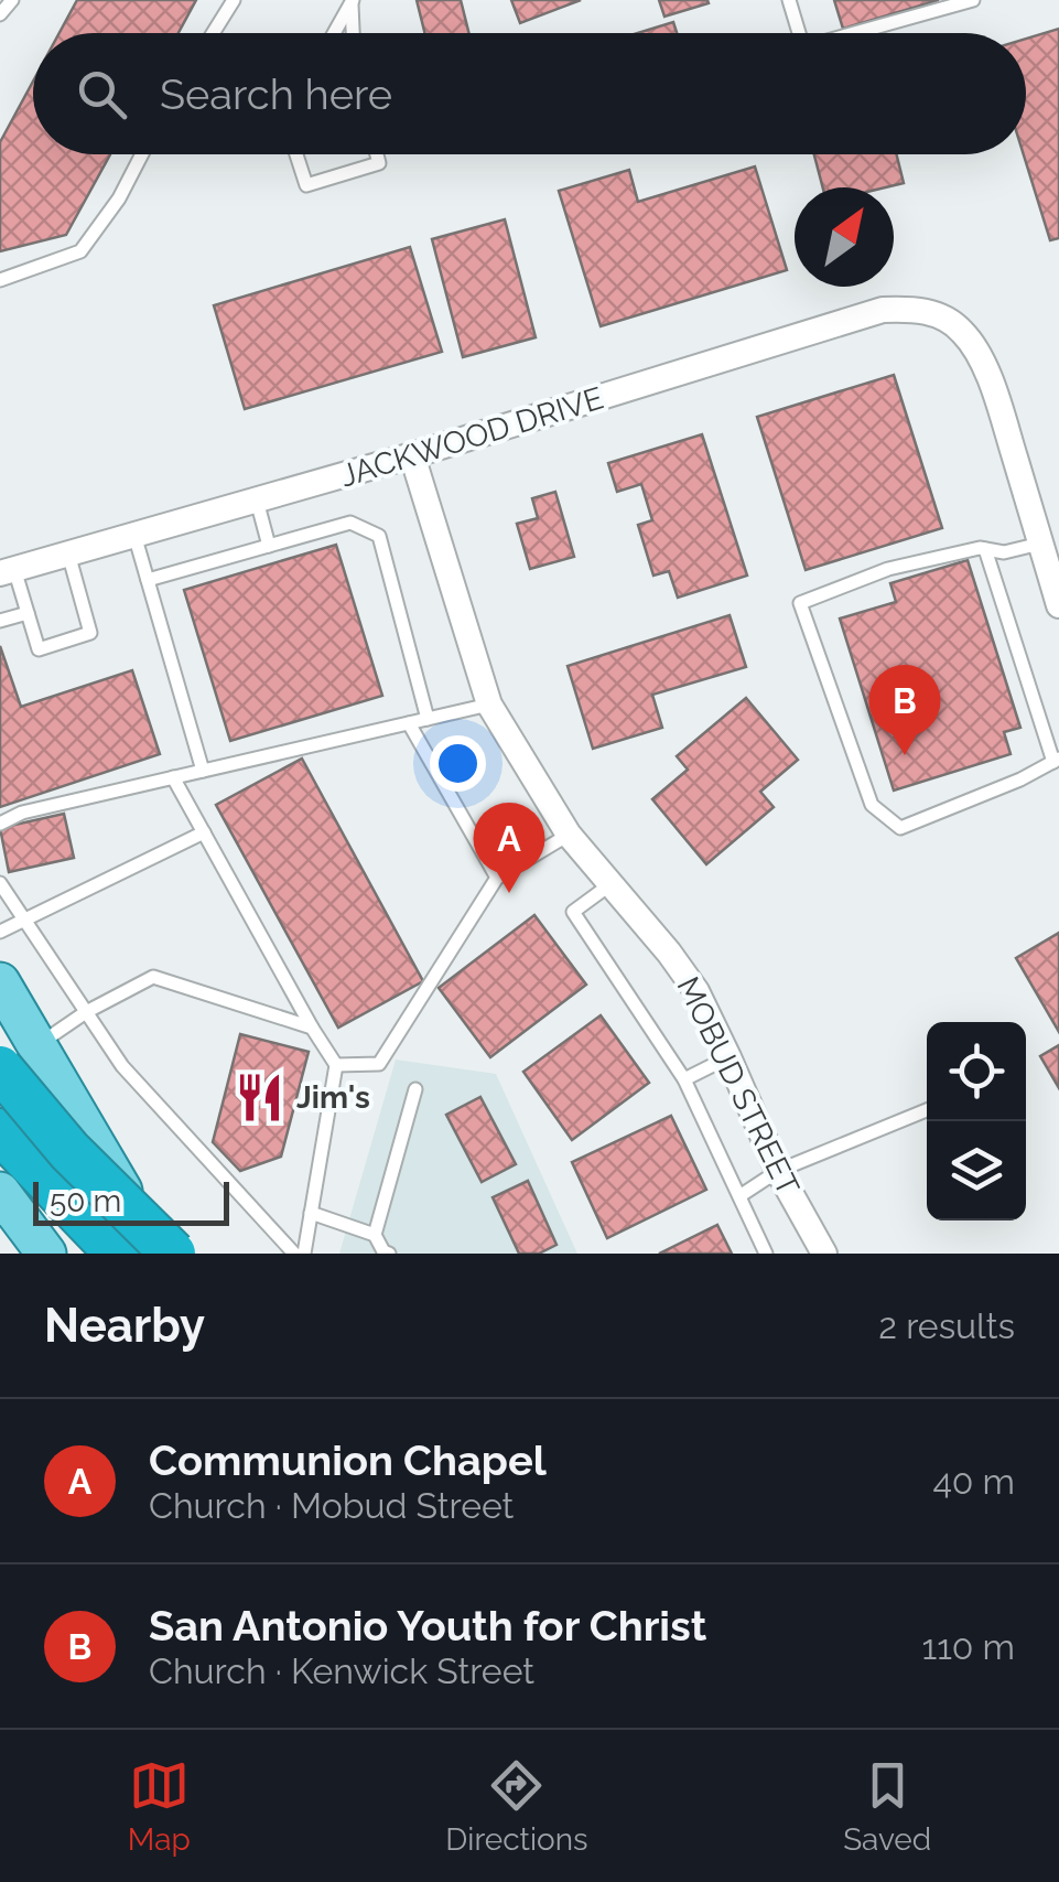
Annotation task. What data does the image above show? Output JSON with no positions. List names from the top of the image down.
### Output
{
  "streets": {
    "street": ["JACKWOOD DRIVE", "MOBUD STREET"]
  },
  "crossings": [
    ["JACKWOOD DRIVE", "MOBUD STREET"]
  ],
  "places": {
    "restaurant": ["Jim's"]
  },
  "scale_bar": "50 m",
  "north": "top right",
  "page": {
    "search": "Search here",
    "pins": ["B", "A"],
    "scale": "50 m",
    "heading": ["Nearby", "2 results"],
    "list": [
      {
        "mark": "A",
        "name": "Communion Chapel",
        "note": "Church · Mobud Street",
        "value": "40 m"
      },
      {
        "mark": "B",
        "name": "San Antonio Youth for Christ",
        "note": "Church · Kenwick Street",
        "value": "110 m"
      }
    ],
    "nav": ["Map", "Directions", "Saved"]
  }
}
